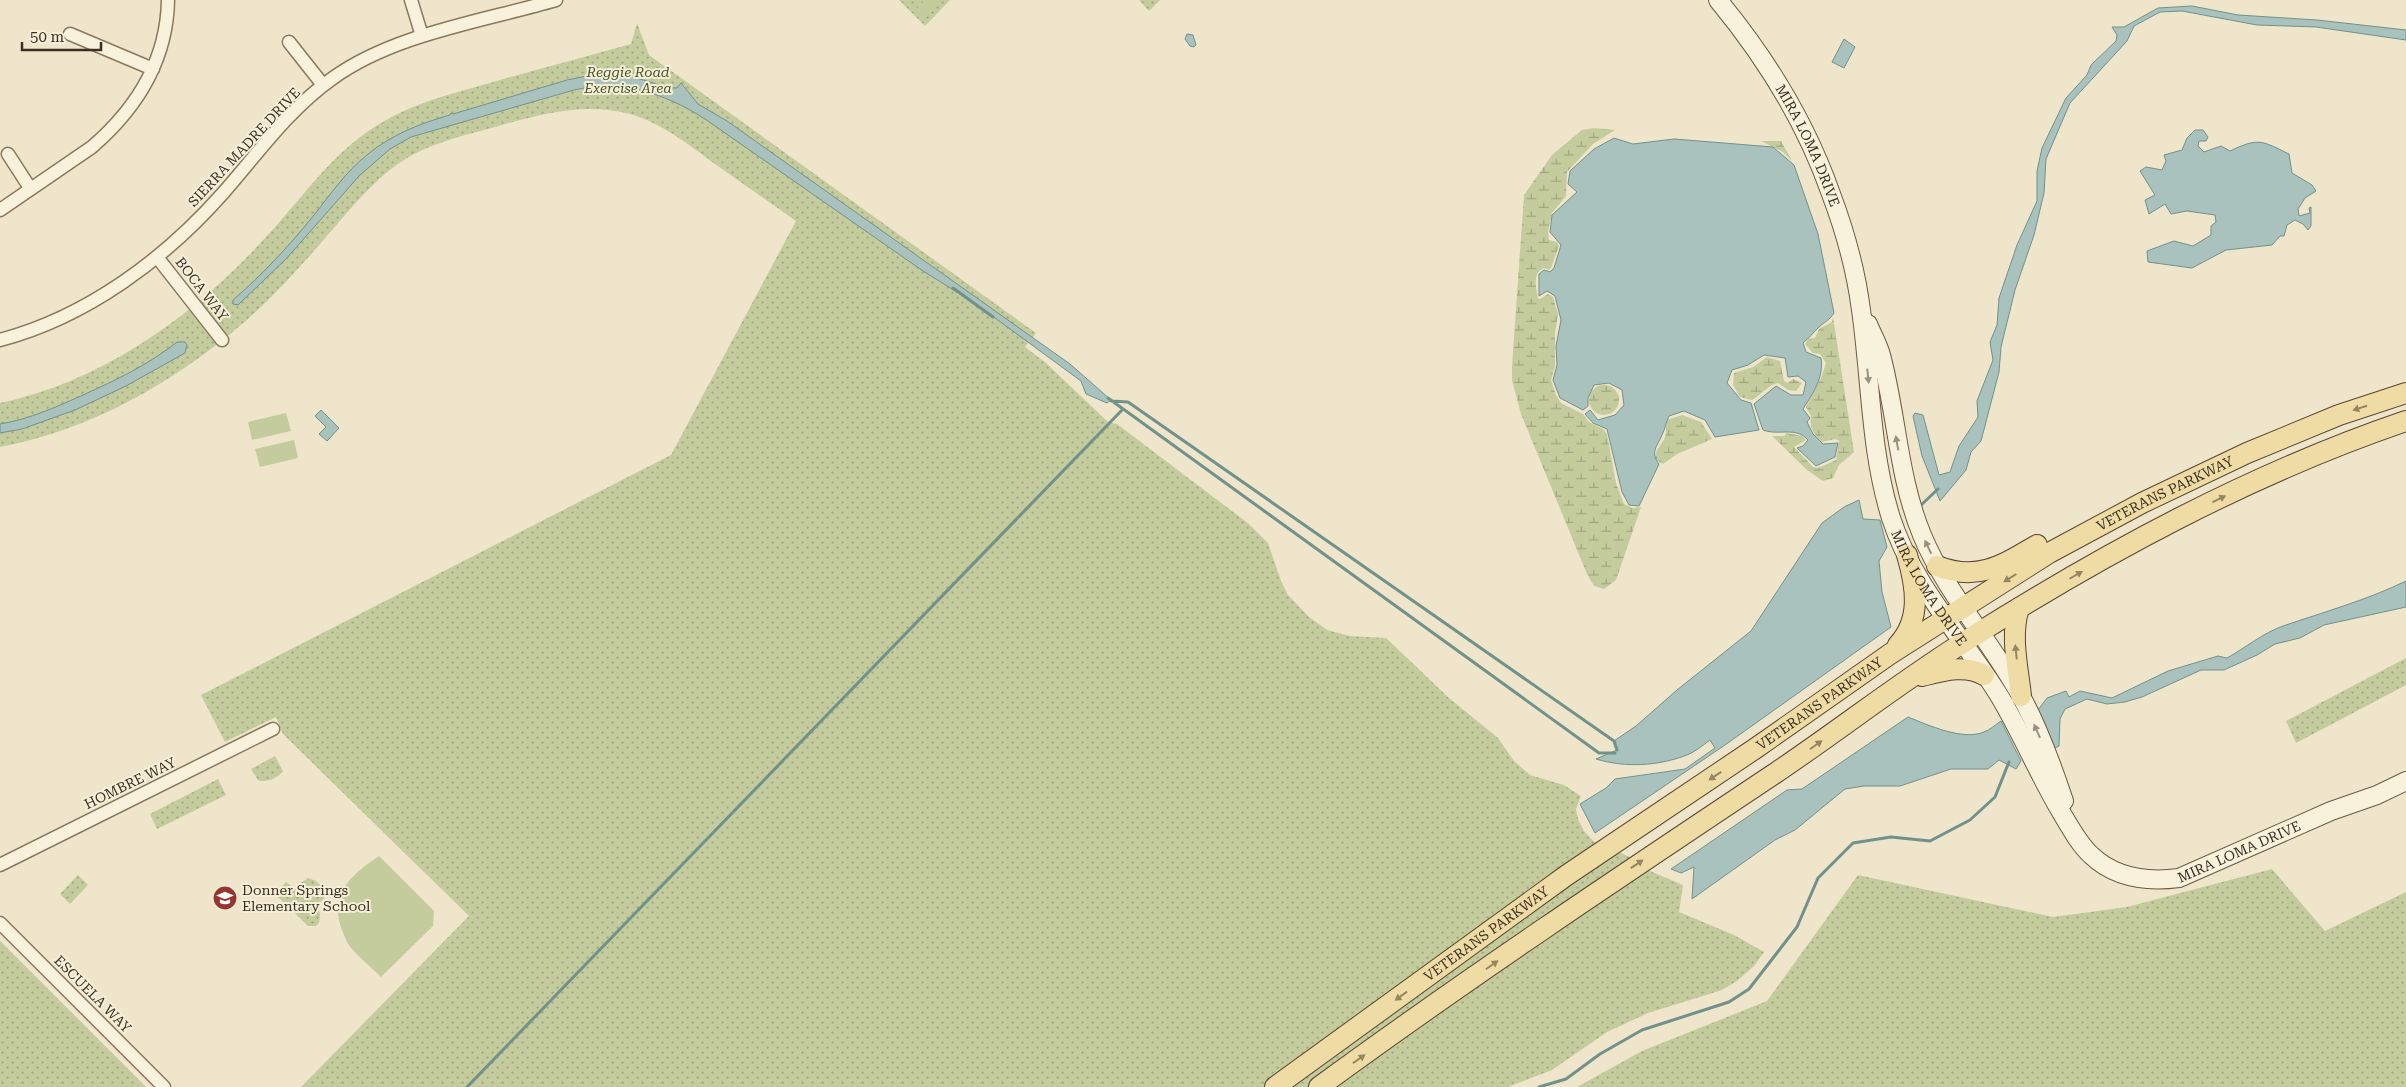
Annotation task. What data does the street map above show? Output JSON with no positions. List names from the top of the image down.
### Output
{
  "streets": {
    "main road": ["MIRA LOMA DRIVE", "VETERANS PARKWAY"],
    "street": [
      "SIERRA MADRE DRIVE",
      "BOCA WAY",
      "HOMBRE WAY",
      "ESCUELA WAY"
    ]
  },
  "crossings": [
    ["SIERRA MADRE DRIVE", "BOCA WAY"],
    ["MIRA LOMA DRIVE", "VETERANS PARKWAY"]
  ],
  "parks": ["Reggie Road Exercise Area"],
  "places": {
    "school or university": ["Donner Springs Elementary School"]
  },
  "scale_bar": "50 m"
}
